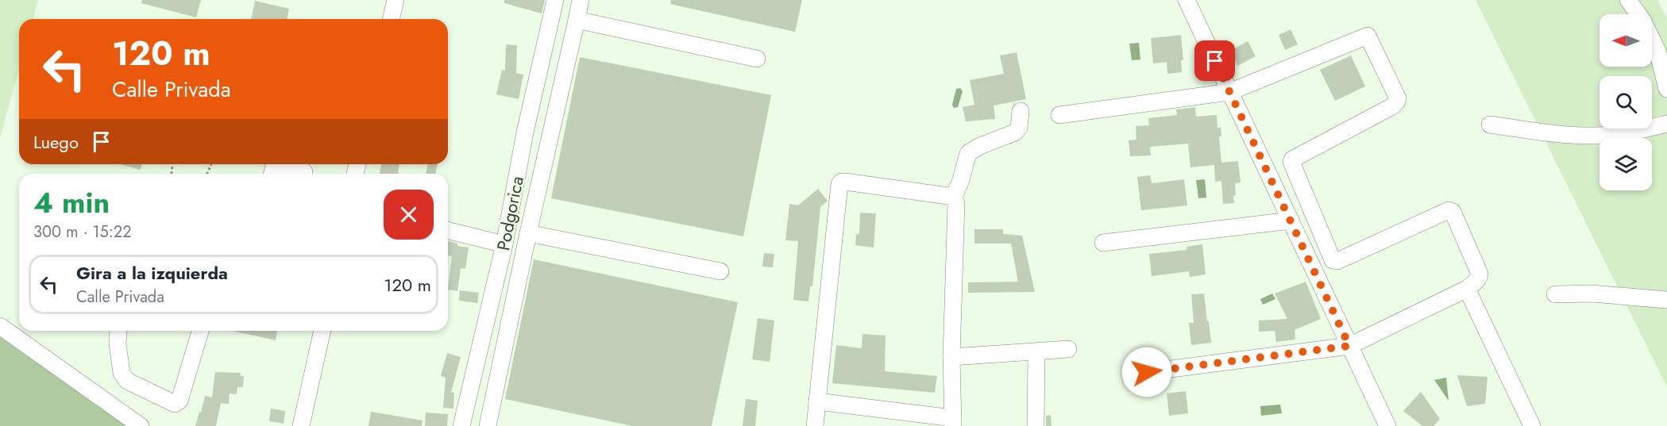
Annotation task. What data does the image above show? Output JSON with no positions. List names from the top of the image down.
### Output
{
  "streets": {
    "street": ["Podgorica"]
  },
  "north": "left",
  "page": {
    "turn": ["120 m", "Calle Privada"],
    "then": "Luego",
    "heading": ["4 min", "300 m · 15:22"],
    "list": [
      {
        "name": "Gira a la izquierda",
        "note": "Calle Privada",
        "value": "120 m"
      }
    ]
  }
}
